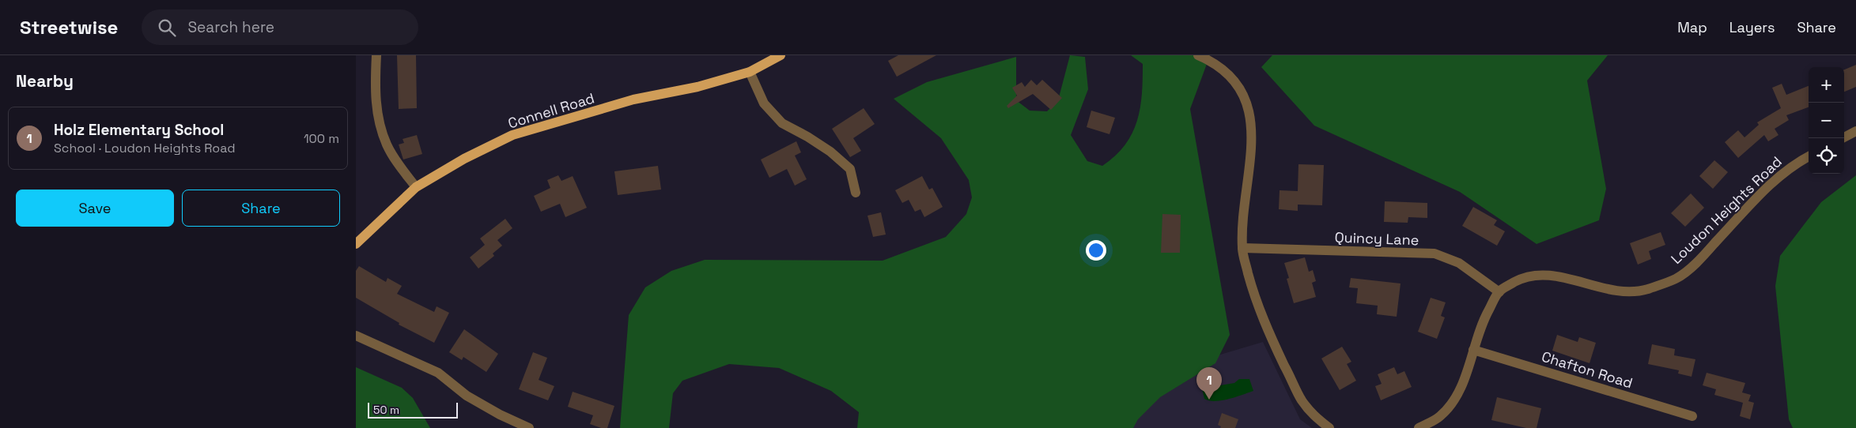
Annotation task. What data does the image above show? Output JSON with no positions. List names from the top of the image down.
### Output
{
  "streets": {
    "main road": ["Connell Road"],
    "street": ["Loudon Heights Road", "Quincy Lane", "Chafton Road"]
  },
  "crossings": [
    ["Loudon Heights Road", "Quincy Lane"],
    ["Loudon Heights Road", "Chafton Road"]
  ],
  "scale_bar": "50 m",
  "page": {
    "header": "Streetwise",
    "search": "Search here",
    "nav": ["Map", "Layers", "Share"],
    "heading": "Nearby",
    "map_buttons": ["+", "−"],
    "list": [
      {
        "mark": "1",
        "name": "Holz Elementary School",
        "note": "School · Loudon Heights Road",
        "value": "100 m"
      }
    ],
    "buttons": ["Save", "Share"],
    "pins": "1",
    "scale": "50 m"
  }
}
